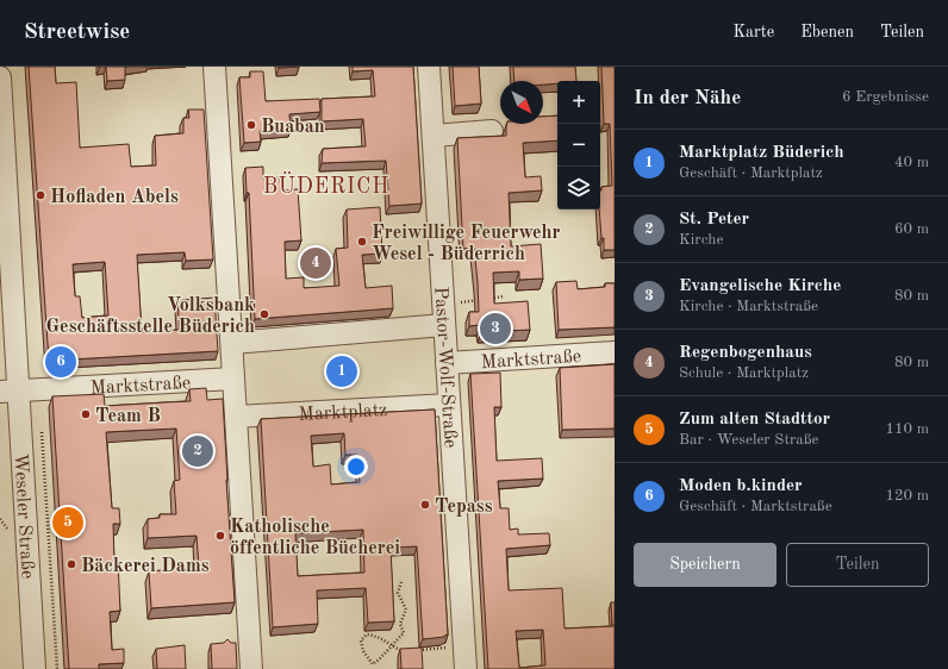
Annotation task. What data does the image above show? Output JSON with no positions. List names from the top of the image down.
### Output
{
  "streets": {
    "street": [
      "Marktstraße",
      "Pastor-Wolf-Straße",
      "Marktplatz",
      "Weseler Straße"
    ]
  },
  "crossings": [
    ["Marktstraße", "Pastor-Wolf-Straße"],
    ["Marktstraße", "Weseler Straße"],
    ["Pastor-Wolf-Straße", "Marktplatz"]
  ],
  "districts": ["BÜDERICH"],
  "places": [
    "Buaban",
    "Hofladen Abels",
    "Freiwillige Feuerwehr Wesel - Büderrich",
    "Volksbank Geschäftsstelle Büderich",
    "Team B",
    "Tepass",
    "Katholische öffentliche Bücherei",
    "Bäckerei Dams"
  ],
  "north": "bottom right",
  "page": {
    "header": "Streetwise",
    "nav": ["Karte", "Ebenen", "Teilen"],
    "heading": ["In der Nähe", "6 Ergebnisse"],
    "map_buttons": ["+", "−"],
    "list": [
      {
        "mark": "1",
        "name": "Marktplatz Büderich",
        "note": "Geschäft · Marktplatz",
        "value": "40 m"
      },
      {
        "mark": "2",
        "name": "St. Peter",
        "note": "Kirche",
        "value": "60 m"
      },
      {
        "mark": "3",
        "name": "Evangelische Kirche",
        "note": "Kirche · Marktstraße",
        "value": "80 m"
      },
      {
        "mark": "4",
        "name": "Regenbogenhaus",
        "note": "Schule · Marktplatz",
        "value": "80 m"
      },
      {
        "mark": "5",
        "name": "Zum alten Stadttor",
        "note": "Bar · Weseler Straße",
        "value": "110 m"
      },
      {
        "mark": "6",
        "name": "Moden b.kinder",
        "note": "Geschäft · Marktstraße",
        "value": "120 m"
      }
    ],
    "pins": [
      "4",
      "3",
      "6",
      "1",
      "2",
      "5"
    ],
    "buttons": ["Speichern", "Teilen"]
  }
}
